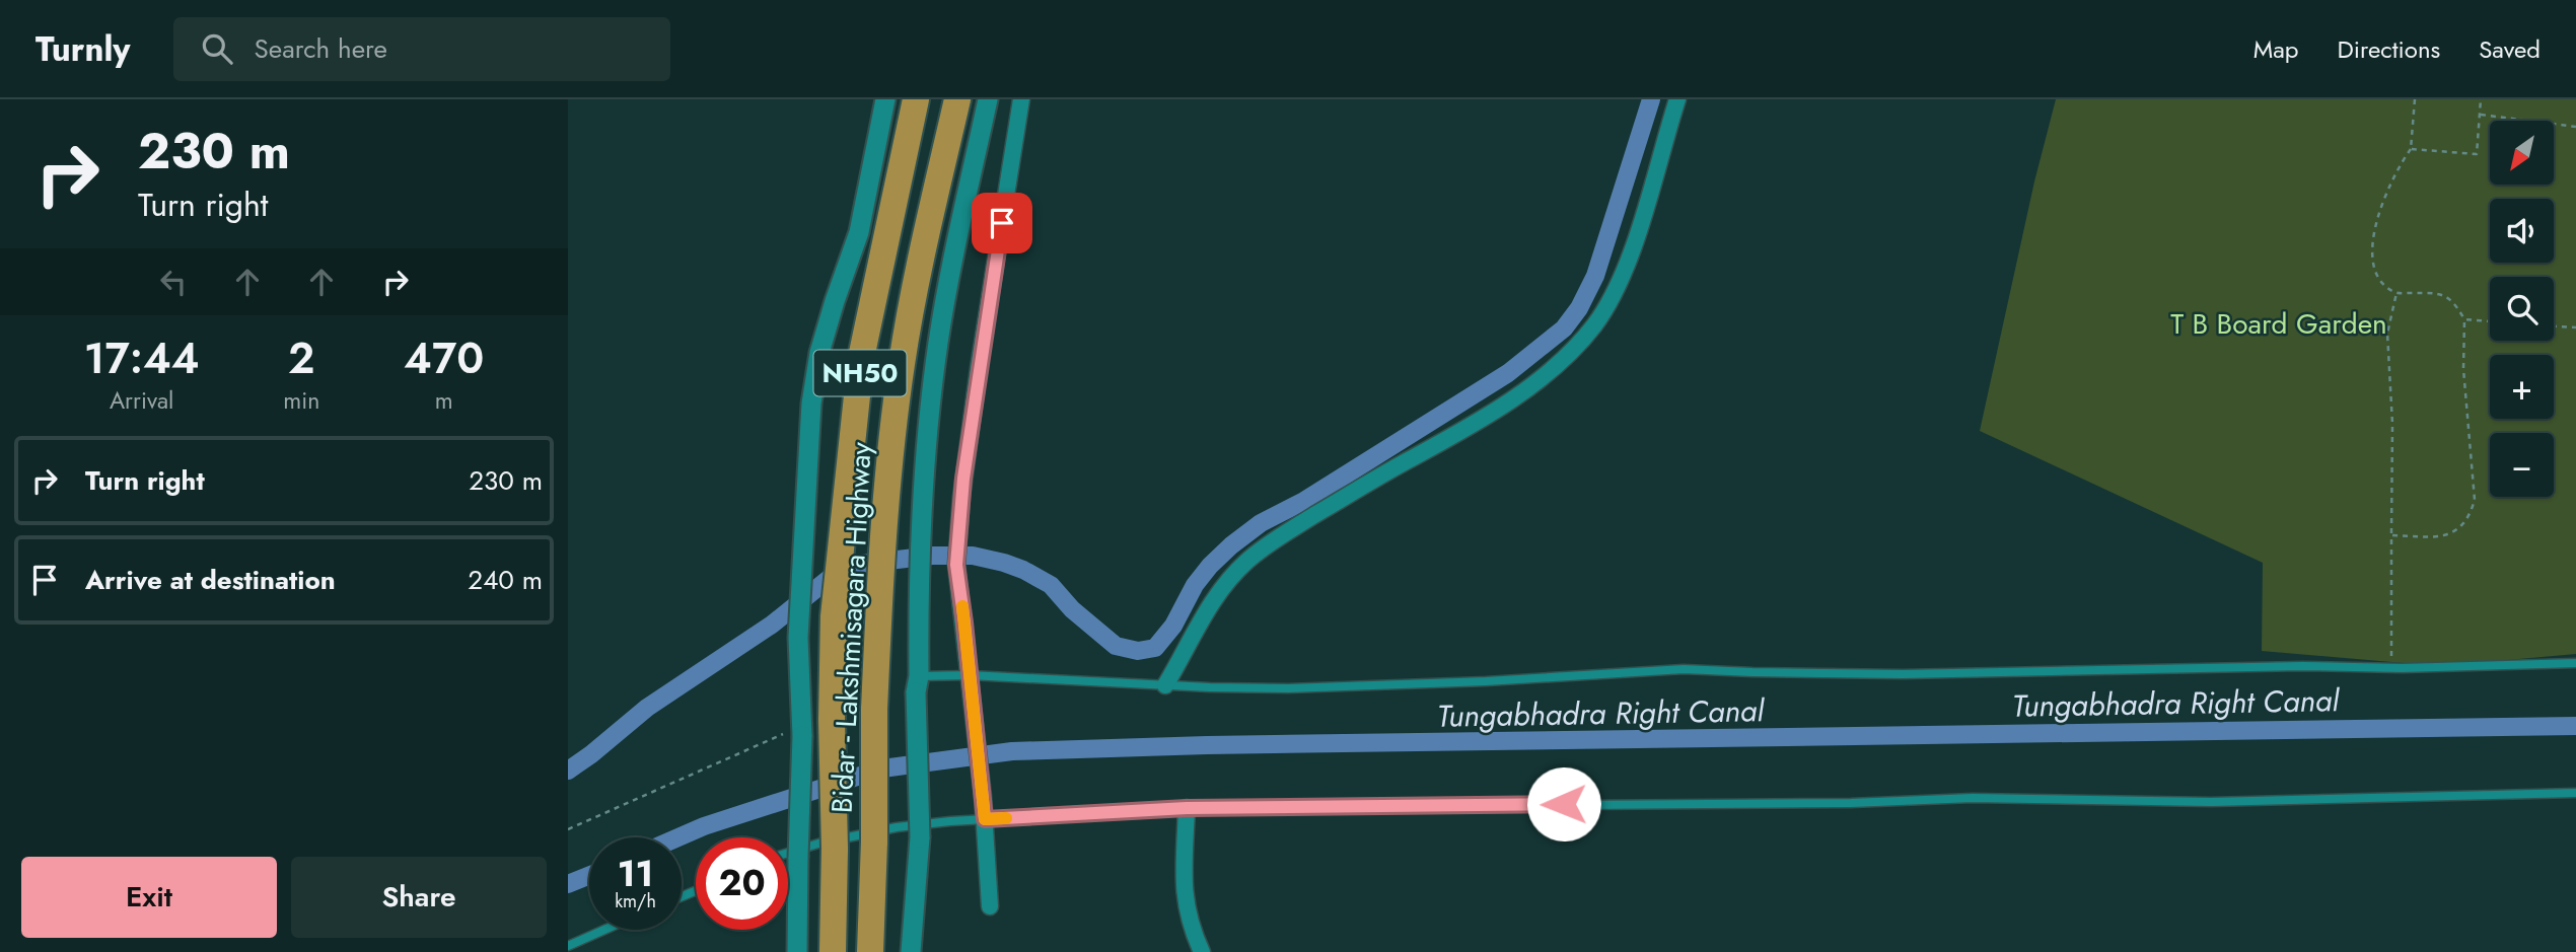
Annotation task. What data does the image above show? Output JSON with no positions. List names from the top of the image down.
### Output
{
  "streets": {
    "highway": ["NH50", "Bidar - Lakshmisagara Highway"]
  },
  "water": ["Tungabhadra Right Canal"],
  "parks": ["T B Board Garden"],
  "north": "bottom left",
  "page": {
    "header": "Turnly",
    "search": "Search here",
    "nav": ["Map", "Directions", "Saved"],
    "turn": ["230 m", "Turn right"],
    "map_buttons": ["+", "−"],
    "eta": [
      "17:44",
      "Arrival",
      "2",
      "min",
      "470",
      "m"
    ],
    "list": [
      {
        "name": "Turn right",
        "value": "230 m"
      },
      {
        "name": "Arrive at destination",
        "value": "240 m"
      }
    ],
    "speed": "11 km/h",
    "limit": "20",
    "buttons": ["Exit", "Share"]
  }
}
